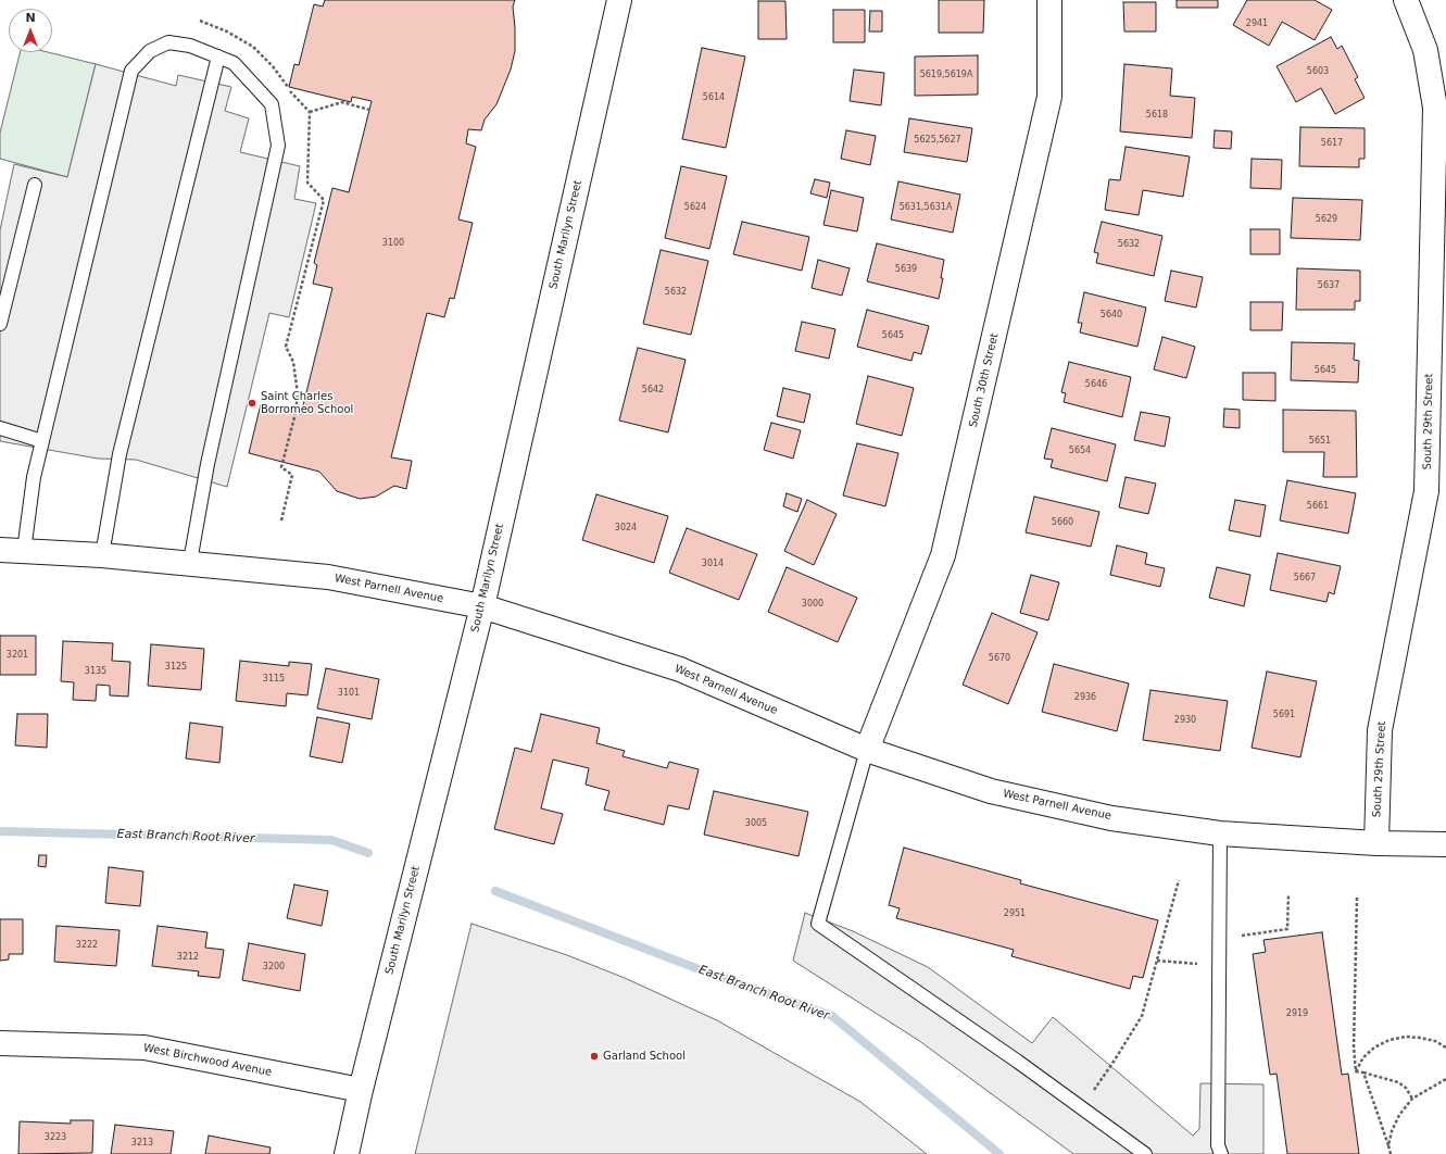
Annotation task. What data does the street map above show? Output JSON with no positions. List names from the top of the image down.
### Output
{
  "streets": {
    "street": [
      "South Marilyn Street",
      "South 30th Street",
      "South 29th Street",
      "West Parnell Avenue",
      "West Birchwood Avenue"
    ]
  },
  "crossings": [
    ["South Marilyn Street", "West Parnell Avenue"],
    ["South Marilyn Street", "West Birchwood Avenue"],
    ["South 30th Street", "West Parnell Avenue"],
    ["South 29th Street", "West Parnell Avenue"]
  ],
  "water": ["East Branch Root River"],
  "places": ["Saint Charles Borromeo School", "Garland School"],
  "house_numbers": [
    "2941",
    "5603",
    "5619,5619A",
    "5614",
    "5618",
    "5625,5627",
    "5617",
    "5624",
    "5631,5631A",
    "5629",
    "3100",
    "5632",
    "5639",
    "5637",
    "5632",
    "5640",
    "5645",
    "5645",
    "5646",
    "5642",
    "5651",
    "5654",
    "5661",
    "5660",
    "3024",
    "3014",
    "5667",
    "3000",
    "3201",
    "5670",
    "3125",
    "3135",
    "3115",
    "3101",
    "2936",
    "5691",
    "2930",
    "3005",
    "2951",
    "3222",
    "3212",
    "3200",
    "2919",
    "3223",
    "3213"
  ],
  "north": "top"
}
